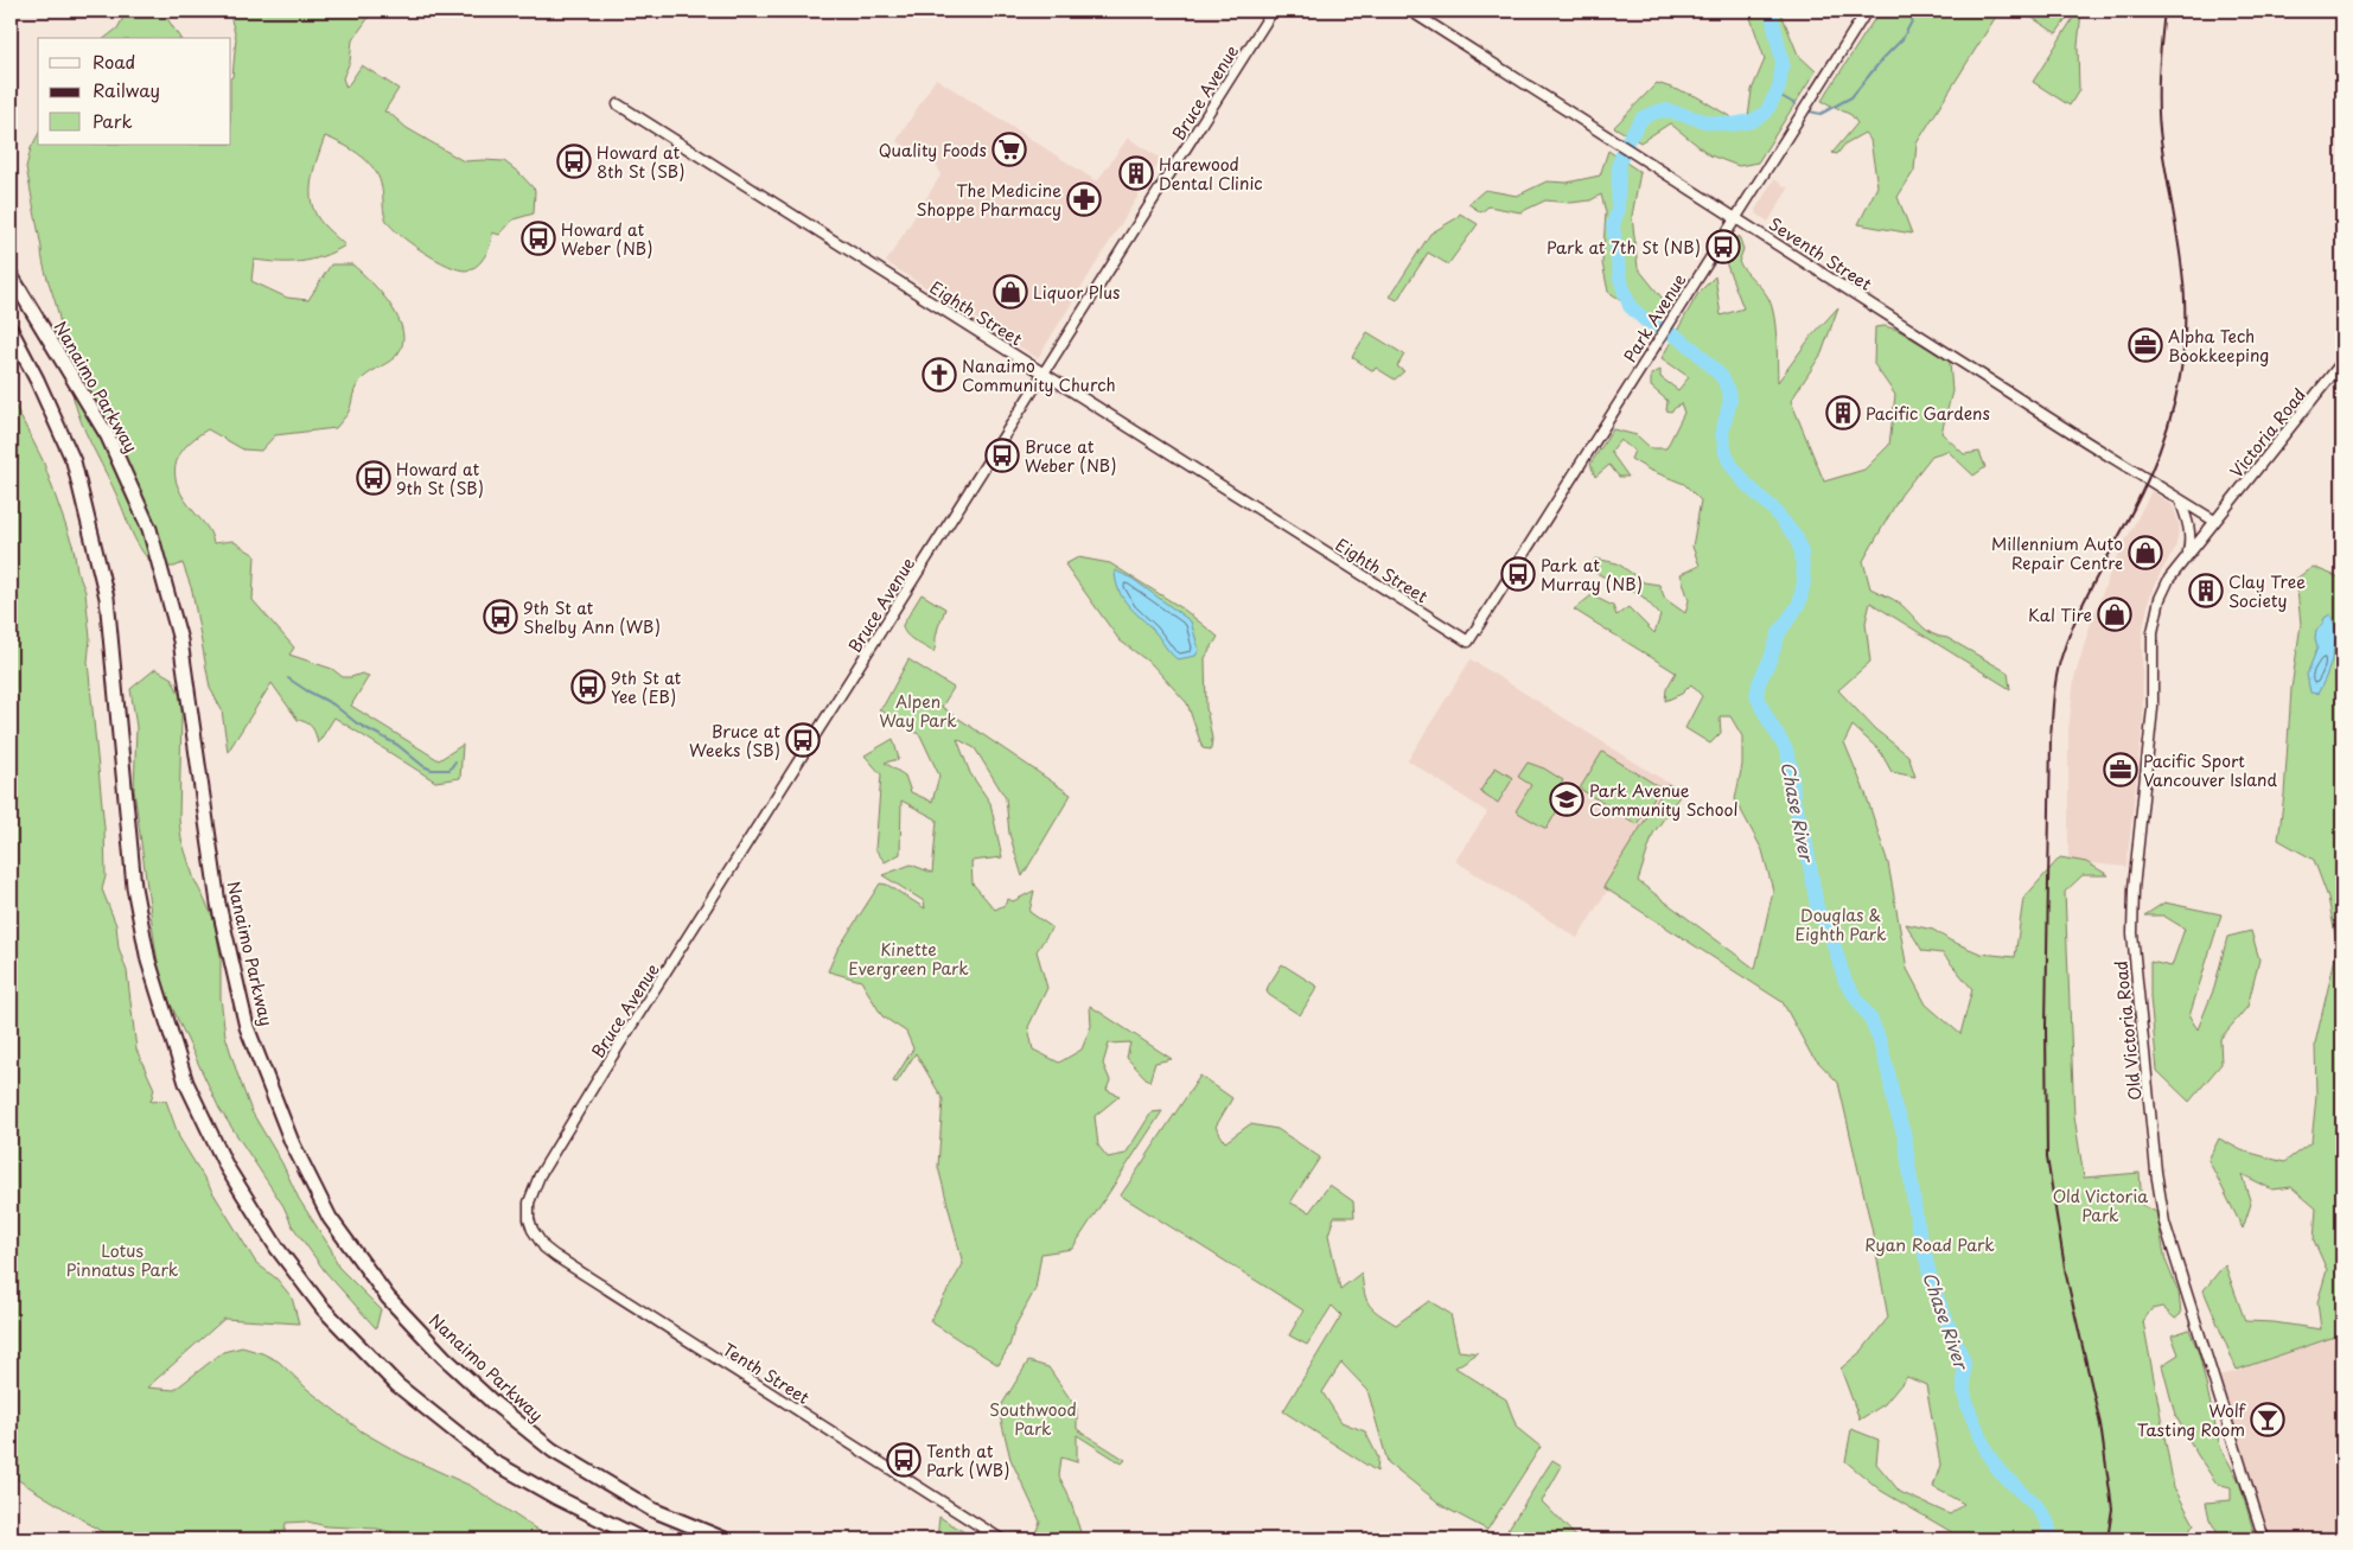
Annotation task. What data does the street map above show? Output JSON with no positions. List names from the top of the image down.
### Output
{
  "streets": {
    "highway": ["Nanaimo Parkway"],
    "street": [
      "Bruce Avenue",
      "Seventh Street",
      "Eighth Street",
      "Park Avenue",
      "Victoria Road",
      "Old Victoria Road",
      "Tenth Street"
    ]
  },
  "crossings": [
    ["Bruce Avenue", "Eighth Street"],
    ["Bruce Avenue", "Tenth Street"],
    ["Seventh Street", "Park Avenue"],
    ["Seventh Street", "Victoria Road"],
    ["Seventh Street", "Old Victoria Road"],
    ["Eighth Street", "Park Avenue"],
    ["Victoria Road", "Old Victoria Road"]
  ],
  "water": ["Chase River"],
  "parks": [
    "Alpen Way Park",
    "Douglas & Eighth Park",
    "Kinette Evergreen Park",
    "Old Victoria Park",
    "Ryan Road Park",
    "Lotus Pinnatus Park",
    "Southwood Park"
  ],
  "places": {
    "supermarket": ["Quality Foods"],
    "bus stop": [
      "Howard at 8th St (SB)",
      "Howard at Weber (NB)",
      "Park at 7th St (NB)",
      "Bruce at Weber (NB)",
      "Howard at 9th St (SB)",
      "Park at Murray (NB)",
      "9th St at Shelby Ann (WB)",
      "9th St at Yee (EB)",
      "Bruce at Weeks (SB)",
      "Tenth at Park (WB)"
    ],
    "building": ["Harewood Dental Clinic", "Pacific Gardens", "Clay Tree Society"],
    "pharmacy": ["The Medicine Shoppe Pharmacy"],
    "shop": ["Liquor Plus", "Millennium Auto Repair Centre", "Kal Tire"],
    "office": ["Alpha Tech Bookkeeping", "Pacific Sport Vancouver Island"],
    "church": ["Nanaimo Community Church"],
    "school or university": ["Park Avenue Community School"],
    "bar": ["Wolf Tasting Room"]
  },
  "legend": ["Road", "Railway", "Park"]
}
